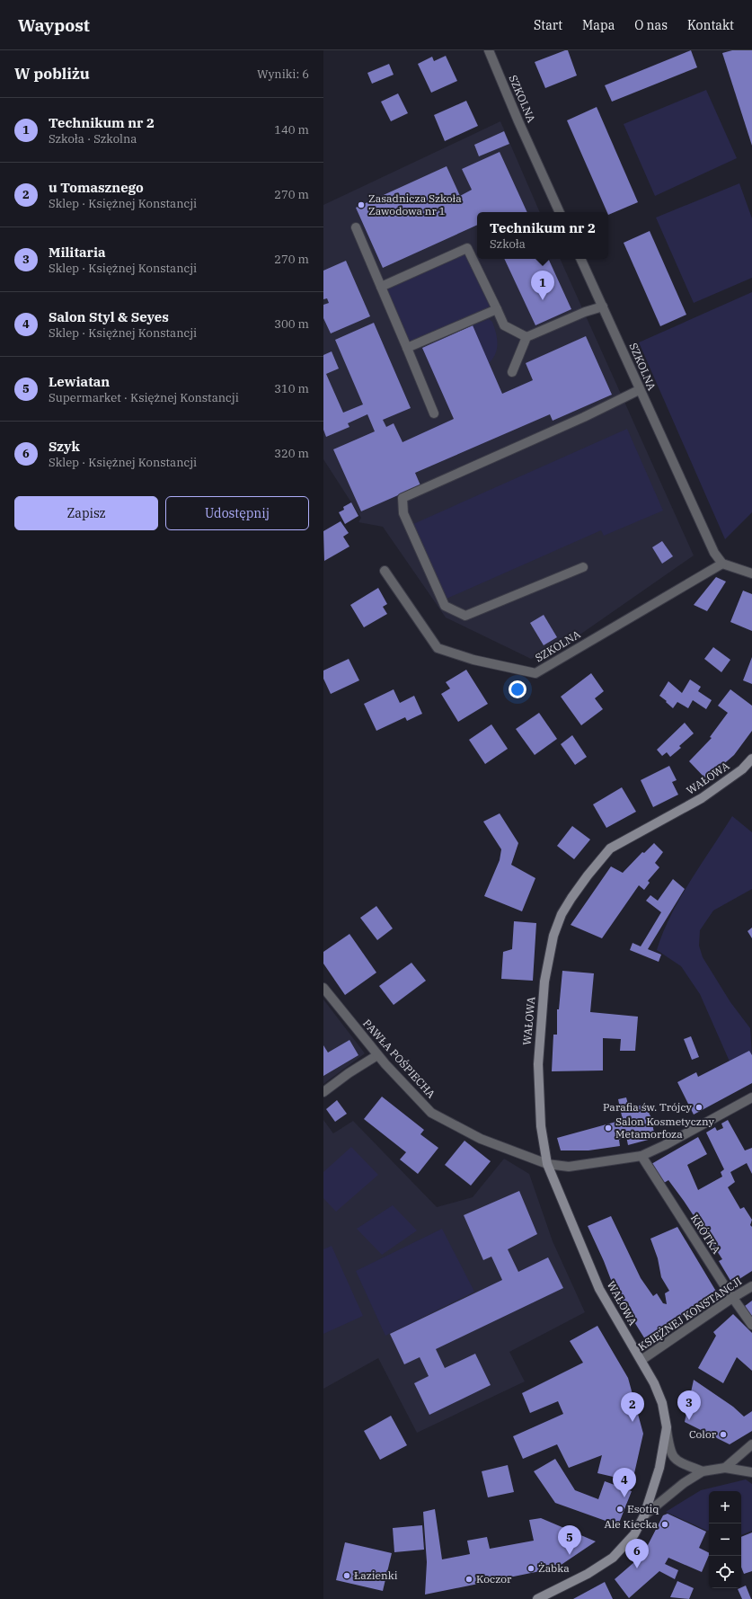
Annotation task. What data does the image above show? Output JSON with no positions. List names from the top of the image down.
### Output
{
  "streets": {
    "street": [
      "SZKOLNA",
      "WAŁOWA",
      "PAWŁA POŚPIECHA",
      "KRÓTKA",
      "KSIĘŻNEJ KONSTANCJI"
    ]
  },
  "crossings": [
    ["WAŁOWA", "PAWŁA POŚPIECHA"],
    ["WAŁOWA", "KSIĘŻNEJ KONSTANCJI"],
    ["PAWŁA POŚPIECHA", "KRÓTKA"],
    ["KRÓTKA", "KSIĘŻNEJ KONSTANCJI"]
  ],
  "places": [
    "Zasadnicza Szkoła Zawodowa nr 1",
    "Parafia św. Trójcy",
    "Salon Kosmetyczny Metamorfoza",
    "Color",
    "Esotiq",
    "Ale Kiecka",
    "Żabka",
    "Łazienki",
    "Koczor"
  ],
  "page": {
    "header": "Waypost",
    "nav": [
      "Start",
      "Mapa",
      "O nas",
      "Kontakt"
    ],
    "heading": ["W pobliżu", "Wyniki: 6"],
    "list": [
      {
        "mark": "1",
        "name": "Technikum nr 2",
        "note": "Szkoła · Szkolna",
        "value": "140 m"
      },
      {
        "mark": "2",
        "name": "u Tomasznego",
        "note": "Sklep · Księżnej Konstancji",
        "value": "270 m"
      },
      {
        "mark": "3",
        "name": "Militaria",
        "note": "Sklep · Księżnej Konstancji",
        "value": "270 m"
      },
      {
        "mark": "4",
        "name": "Salon Styl & Seyes",
        "note": "Sklep · Księżnej Konstancji",
        "value": "300 m"
      },
      {
        "mark": "5",
        "name": "Lewiatan",
        "note": "Supermarket · Księżnej Konstancji",
        "value": "310 m"
      },
      {
        "mark": "6",
        "name": "Szyk",
        "note": "Sklep · Księżnej Konstancji",
        "value": "320 m"
      }
    ],
    "popup": ["Technikum nr 2", "Szkoła"],
    "pins": [
      "1",
      "3",
      "2",
      "4",
      "5",
      "6"
    ],
    "buttons": ["Zapisz", "Udostępnij"],
    "map_buttons": ["+", "−"]
  }
}
